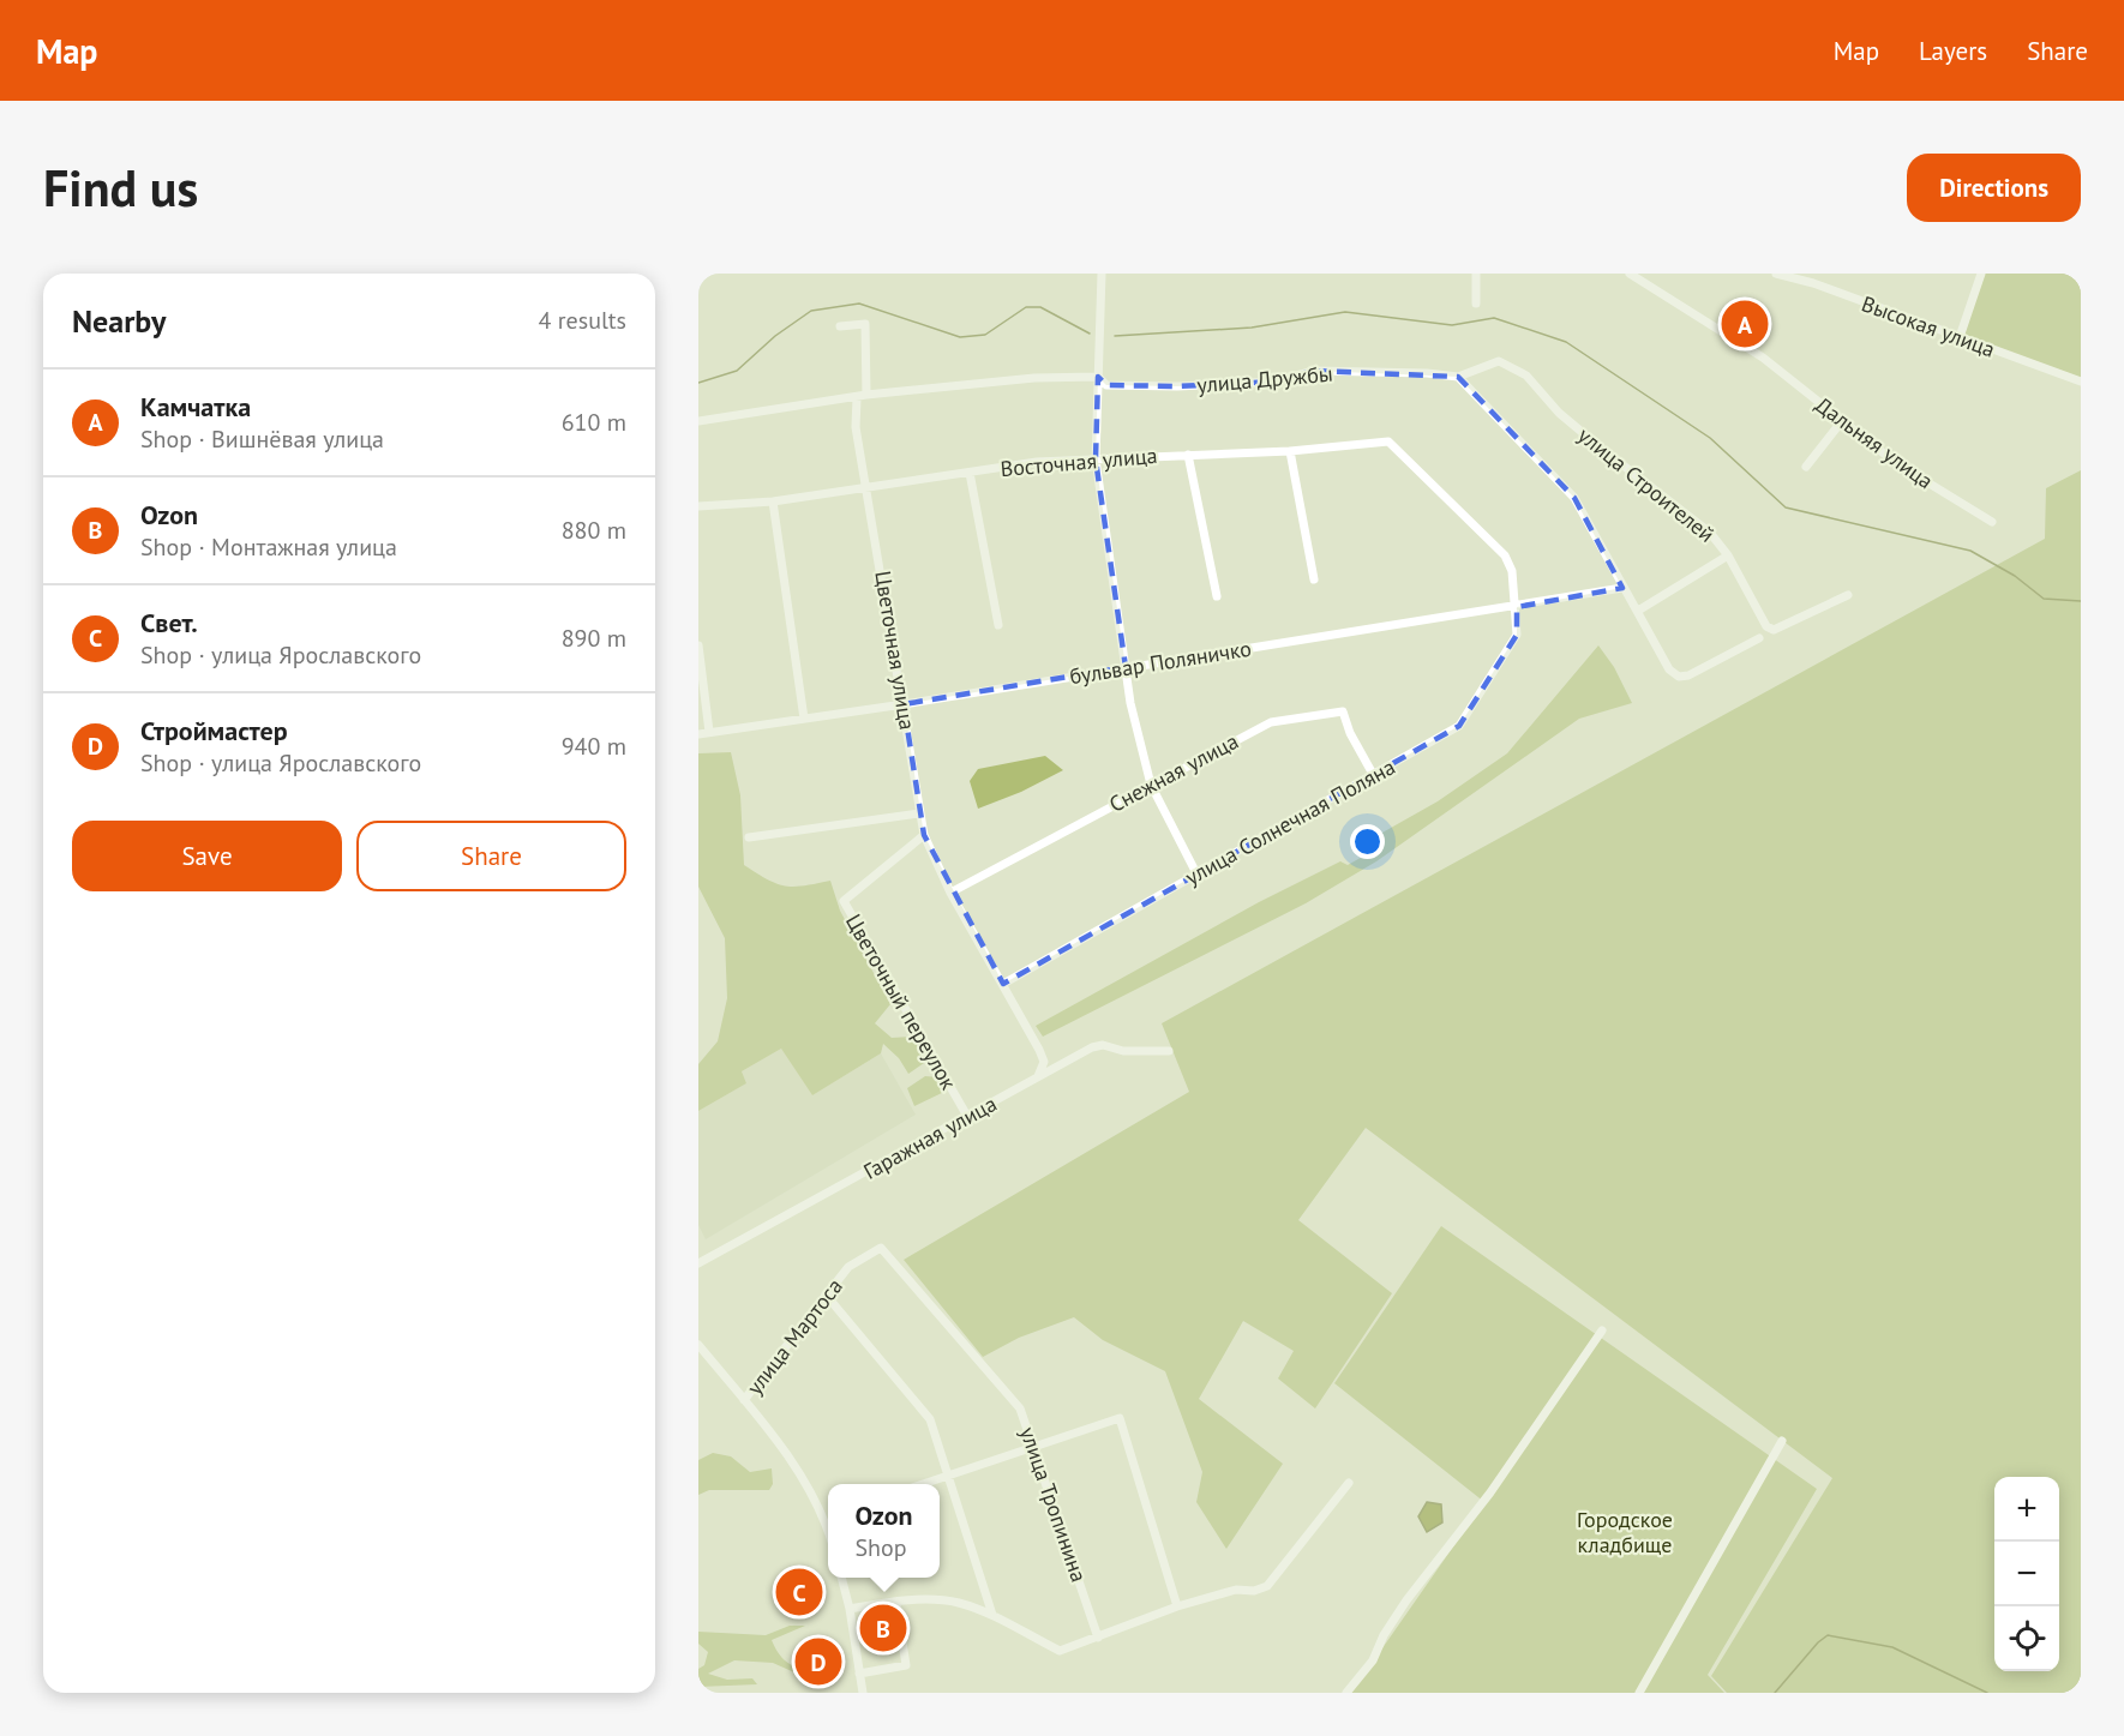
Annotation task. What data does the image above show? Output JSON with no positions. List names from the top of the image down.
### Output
{
  "streets": {
    "street": [
      "Высокая улица",
      "улица Дружбы",
      "Дальняя улица",
      "Восточная улица",
      "улица Строителей",
      "Цветочная улица",
      "бульвар Поляничко",
      "Снежная улица",
      "улица Солнечная Поляна",
      "Цветочный переулок",
      "Гаражная улица",
      "улица Мартоса",
      "улица Тропинина"
    ]
  },
  "crossings": [
    ["улица Дружбы", "улица Строителей"],
    ["улица Дружбы", "Цветочная улица"],
    ["Восточная улица", "Цветочная улица"],
    ["Восточная улица", "бульвар Поляничко"],
    ["Восточная улица", "улица Солнечная Поляна"],
    ["Цветочная улица", "бульвар Поляничко"],
    ["Цветочная улица", "Снежная улица"],
    ["Цветочная улица", "улица Солнечная Поляна"],
    ["Цветочная улица", "Цветочный переулок"],
    ["Цветочная улица", "Гаражная улица"],
    ["бульвар Поляничко", "улица Солнечная Поляна"],
    ["Снежная улица", "улица Солнечная Поляна"],
    ["Цветочный переулок", "Гаражная улица"],
    ["улица Мартоса", "улица Тропинина"]
  ],
  "parks": ["Городское кладбище"],
  "page": {
    "header": "Map",
    "nav": ["Map", "Layers", "Share"],
    "buttons": [
      "Directions",
      ["Save", "Share"]
    ],
    "title": "Find us",
    "heading": ["Nearby", "4 results"],
    "pins": [
      "A",
      "C",
      "B",
      "D"
    ],
    "list": [
      {
        "mark": "A",
        "name": "Камчатка",
        "note": "Shop · Вишнёвая улица",
        "value": "610 m"
      },
      {
        "mark": "B",
        "name": "Ozon",
        "note": "Shop · Монтажная улица",
        "value": "880 m"
      },
      {
        "mark": "C",
        "name": "Свет.",
        "note": "Shop · улица Ярославского",
        "value": "890 m"
      },
      {
        "mark": "D",
        "name": "Строймастер",
        "note": "Shop · улица Ярославского",
        "value": "940 m"
      }
    ],
    "map_buttons": ["+", "−"],
    "popup": ["Ozon", "Shop"]
  }
}
